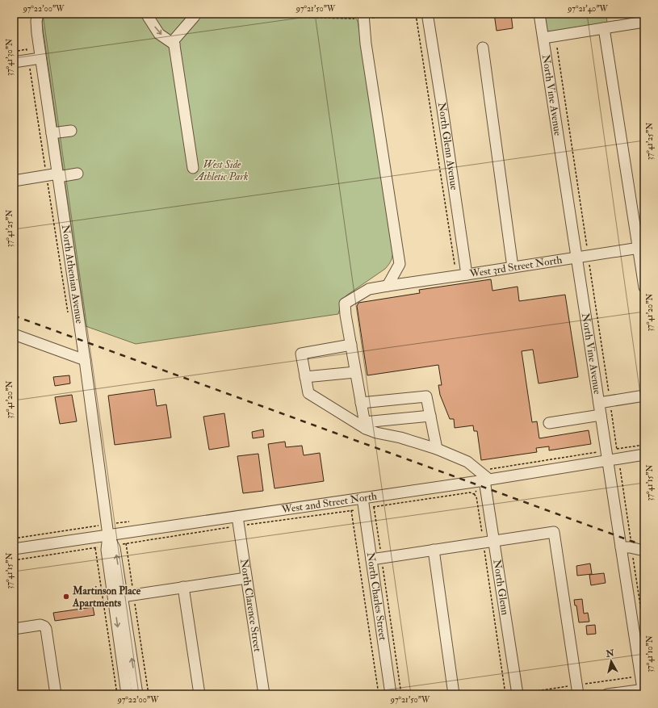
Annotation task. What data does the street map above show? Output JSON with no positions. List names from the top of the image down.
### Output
{
  "streets": {
    "street": [
      "North Vine Avenue",
      "North Glenn Avenue",
      "West 3rd Street North",
      "North Athenian Avenue",
      "West 2nd Street North",
      "North Glenn",
      "North Charles Street",
      "North Clarence Street"
    ]
  },
  "crossings": [
    ["North Vine Avenue", "West 3rd Street North"],
    ["North Vine Avenue", "West 2nd Street North"],
    ["North Glenn Avenue", "West 3rd Street North"],
    ["North Athenian Avenue", "West 2nd Street North"],
    ["West 2nd Street North", "North Glenn"],
    ["West 2nd Street North", "North Charles Street"],
    ["West 2nd Street North", "North Clarence Street"]
  ],
  "parks": ["West Side Athletic Park"],
  "places": ["Martinson Place Apartments"],
  "north": "top",
  "coordinates": [
    "97°22'00\"W",
    "97°21'50\"W",
    "97°21'40\"W",
    "37°41'30\"N",
    "37°41'25\"N",
    "37°41'20\"N",
    "37°41'15\"N",
    "37°41'10\"N"
  ]
}
